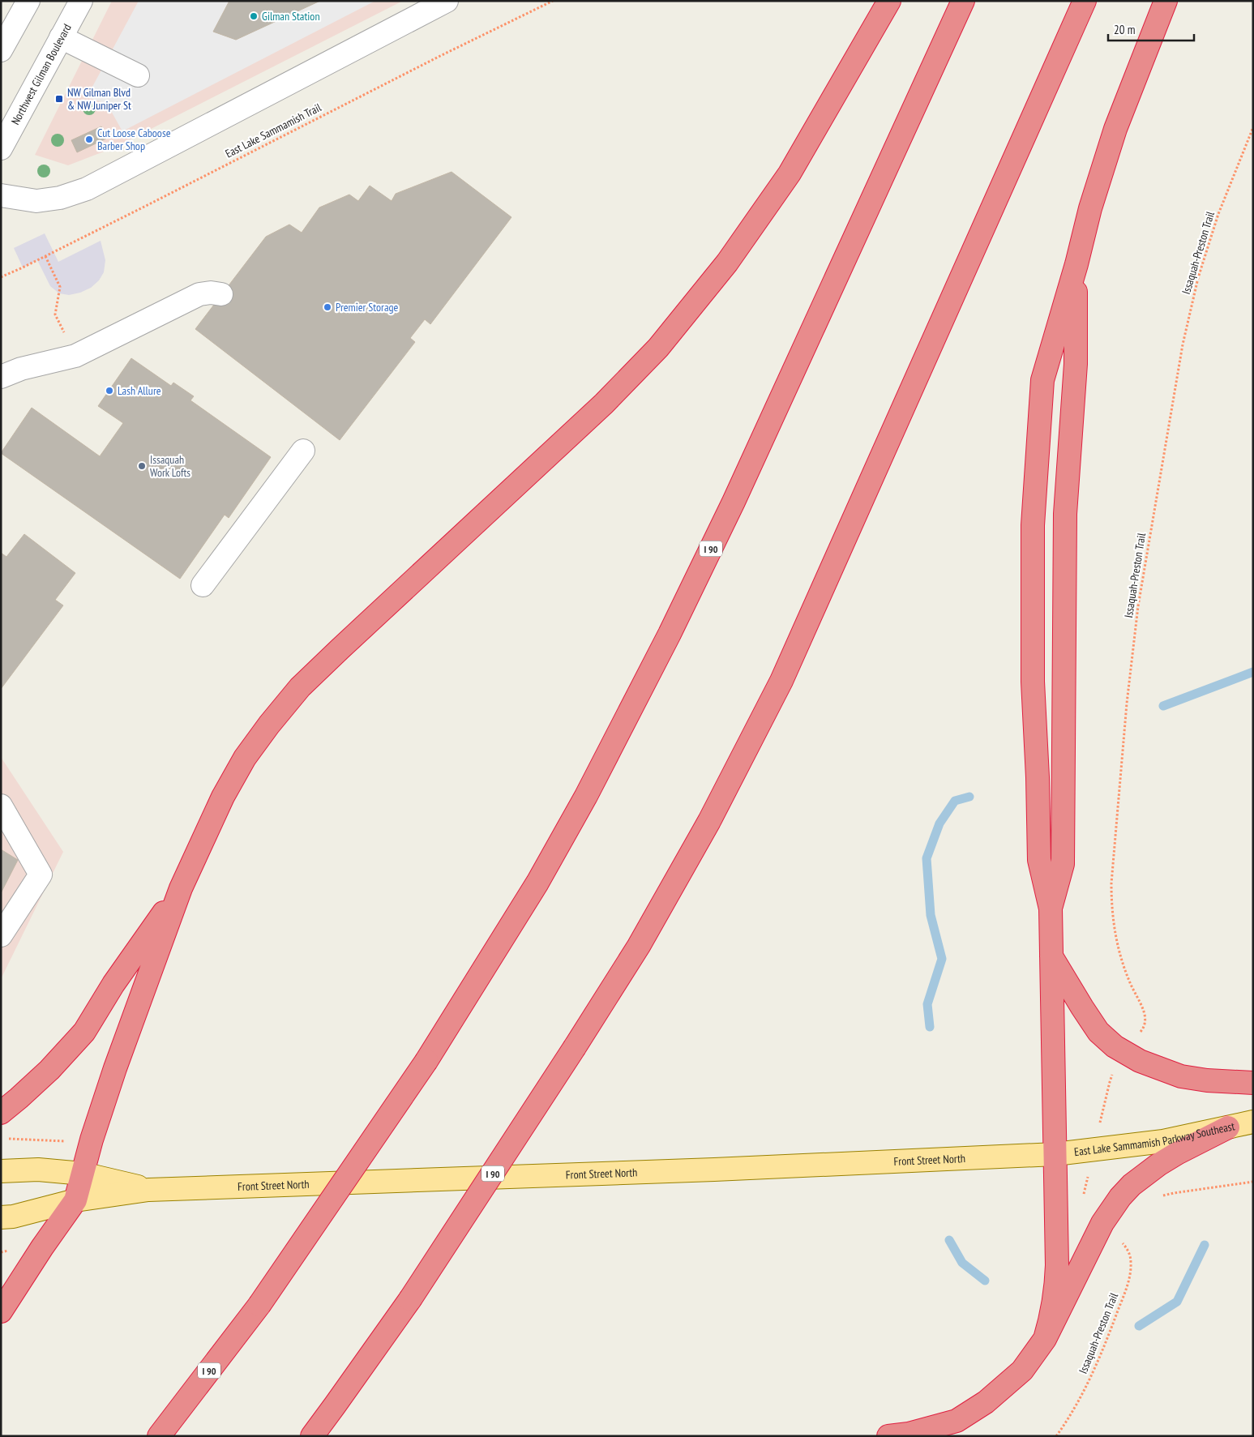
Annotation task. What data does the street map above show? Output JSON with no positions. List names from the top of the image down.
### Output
{
  "streets": {
    "highway": ["I 90"],
    "main road": ["East Lake Sammamish Parkway Southeast", "Front Street North"],
    "street": ["Northwest Gilman Boulevard"],
    "path": ["East Lake Sammamish Trail", "Issaquah-Preston Trail"]
  },
  "crossings": [
    ["East Lake Sammamish Parkway Southeast", "Front Street North"]
  ],
  "places": {
    "other": [
      "Gilman Station",
      "Cut Loose Caboose Barber Shop",
      "Premier Storage",
      "Lash Allure",
      "Issaquah Work Lofts"
    ],
    "transit": ["NW Gilman Blvd & NW Juniper St"]
  },
  "scale_bar": "20 m"
}
